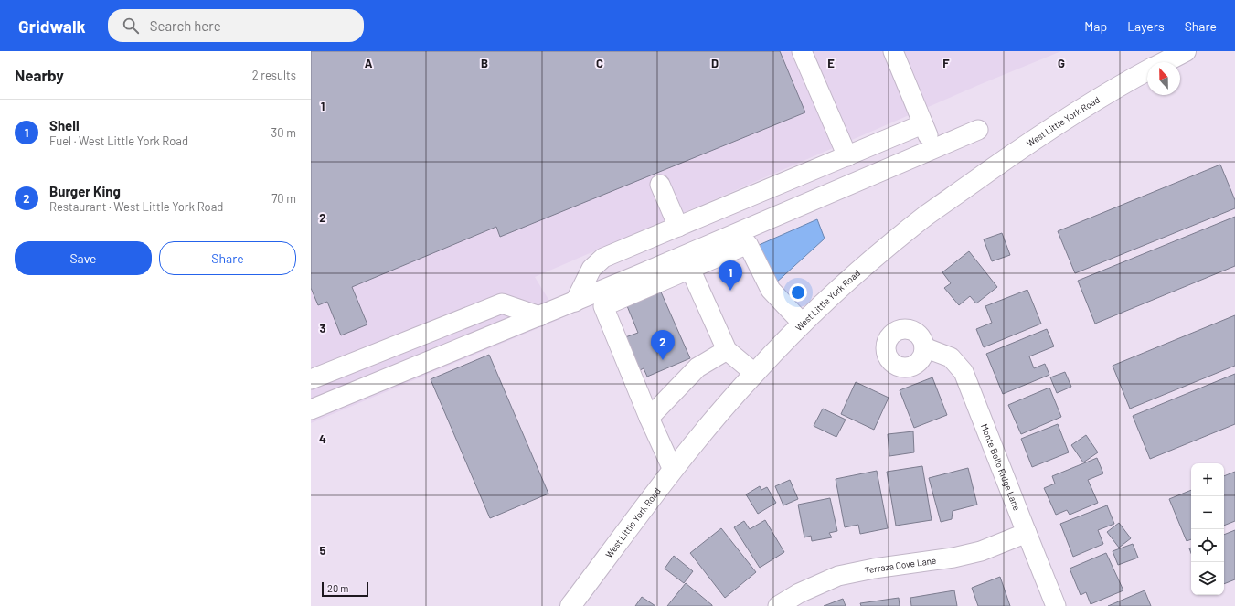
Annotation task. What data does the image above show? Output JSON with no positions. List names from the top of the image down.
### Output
{
  "streets": {
    "main road": ["West Little York Road"],
    "street": ["Monte Bello Ridge Lane", "Terraza Cove Lane"]
  },
  "crossings": [
    ["Monte Bello Ridge Lane", "Terraza Cove Lane"]
  ],
  "scale_bar": "20 m",
  "north": "top",
  "page": {
    "header": "Gridwalk",
    "search": "Search here",
    "nav": ["Map", "Layers", "Share"],
    "heading": ["Nearby", "2 results"],
    "list": [
      {
        "mark": "1",
        "name": "Shell",
        "note": "Fuel · West Little York Road",
        "value": "30 m"
      },
      {
        "mark": "2",
        "name": "Burger King",
        "note": "Restaurant · West Little York Road",
        "value": "70 m"
      }
    ],
    "buttons": ["Save", "Share"],
    "pins": ["1", "2"],
    "map_buttons": ["+", "−"],
    "scale": "20 m"
  },
  "grid": {
    "columns": [
      "A",
      "B",
      "C",
      "D",
      "E",
      "F",
      "G"
    ],
    "rows": [
      "1",
      "2",
      "3",
      "4",
      "5"
    ]
  }
}
